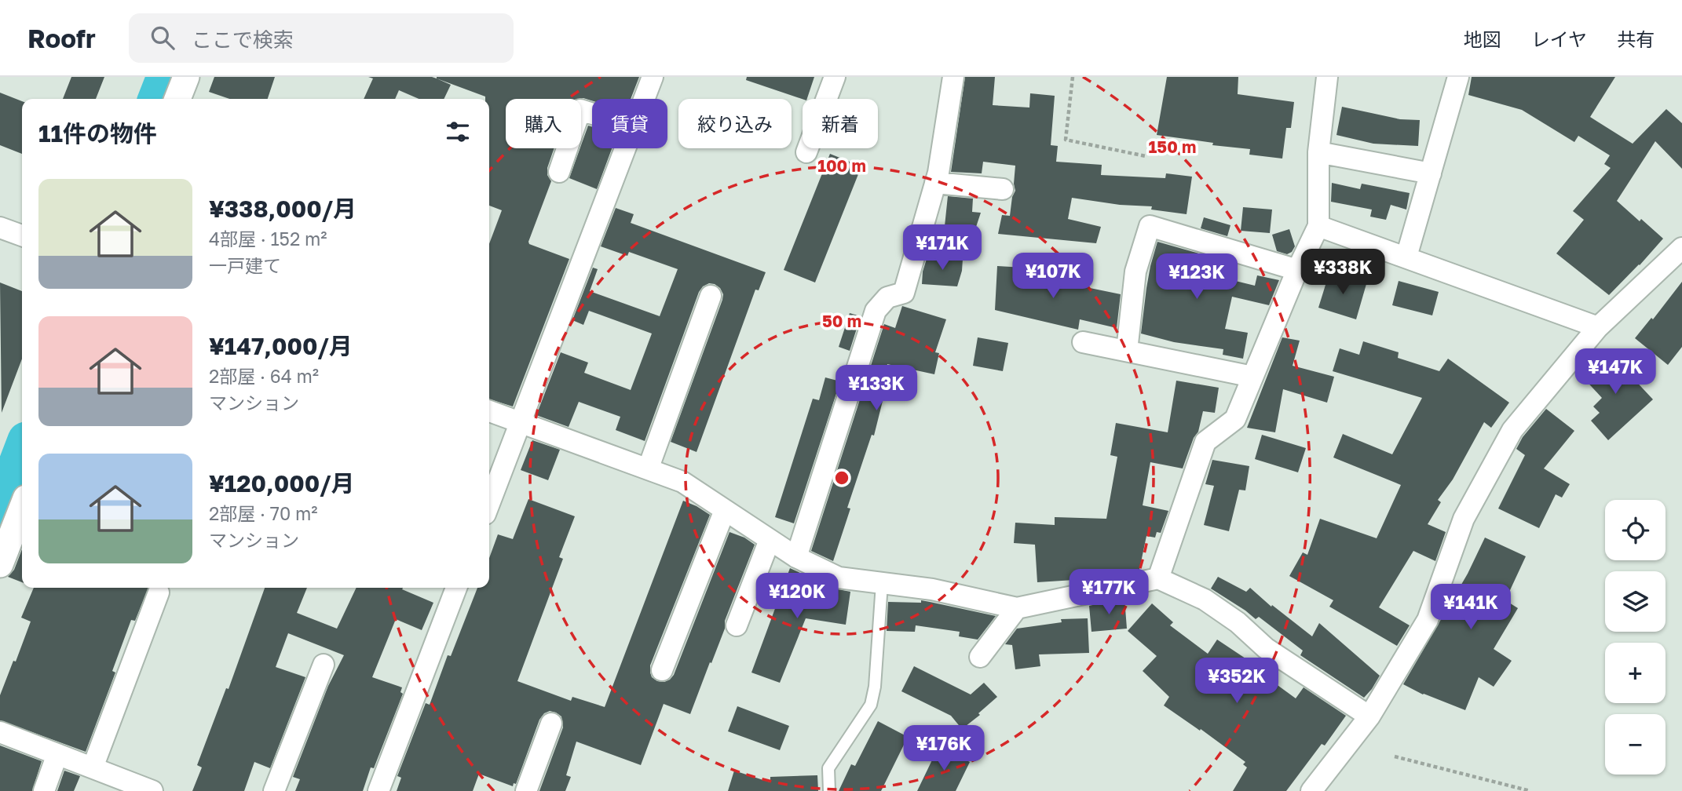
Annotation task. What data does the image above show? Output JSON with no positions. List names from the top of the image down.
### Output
{
  "page": {
    "header": "Roofr",
    "search": "ここで検索",
    "nav": ["地図", "レイヤ", "共有"],
    "chip": [
      "購入",
      "賃貸",
      "絞り込み",
      "新着"
    ],
    "heading": "11件の物件",
    "list": [
      {
        "name": "¥338,000/月",
        "note": "4部屋 · 152 m² · 一戸建て"
      },
      {
        "name": "¥147,000/月",
        "note": "2部屋 · 64 m² · マンション"
      },
      {
        "name": "¥120,000/月",
        "note": "2部屋 · 70 m² · マンション"
      }
    ],
    "price": [
      "¥171K",
      "¥338K",
      "¥107K",
      "¥123K",
      "¥147K",
      "¥133K",
      "¥177K",
      "¥120K",
      "¥141K",
      "¥352K",
      "¥176K"
    ],
    "map_buttons": ["+", "−"]
  },
  "rings": ["150 m", "100 m", "50 m"]
}
